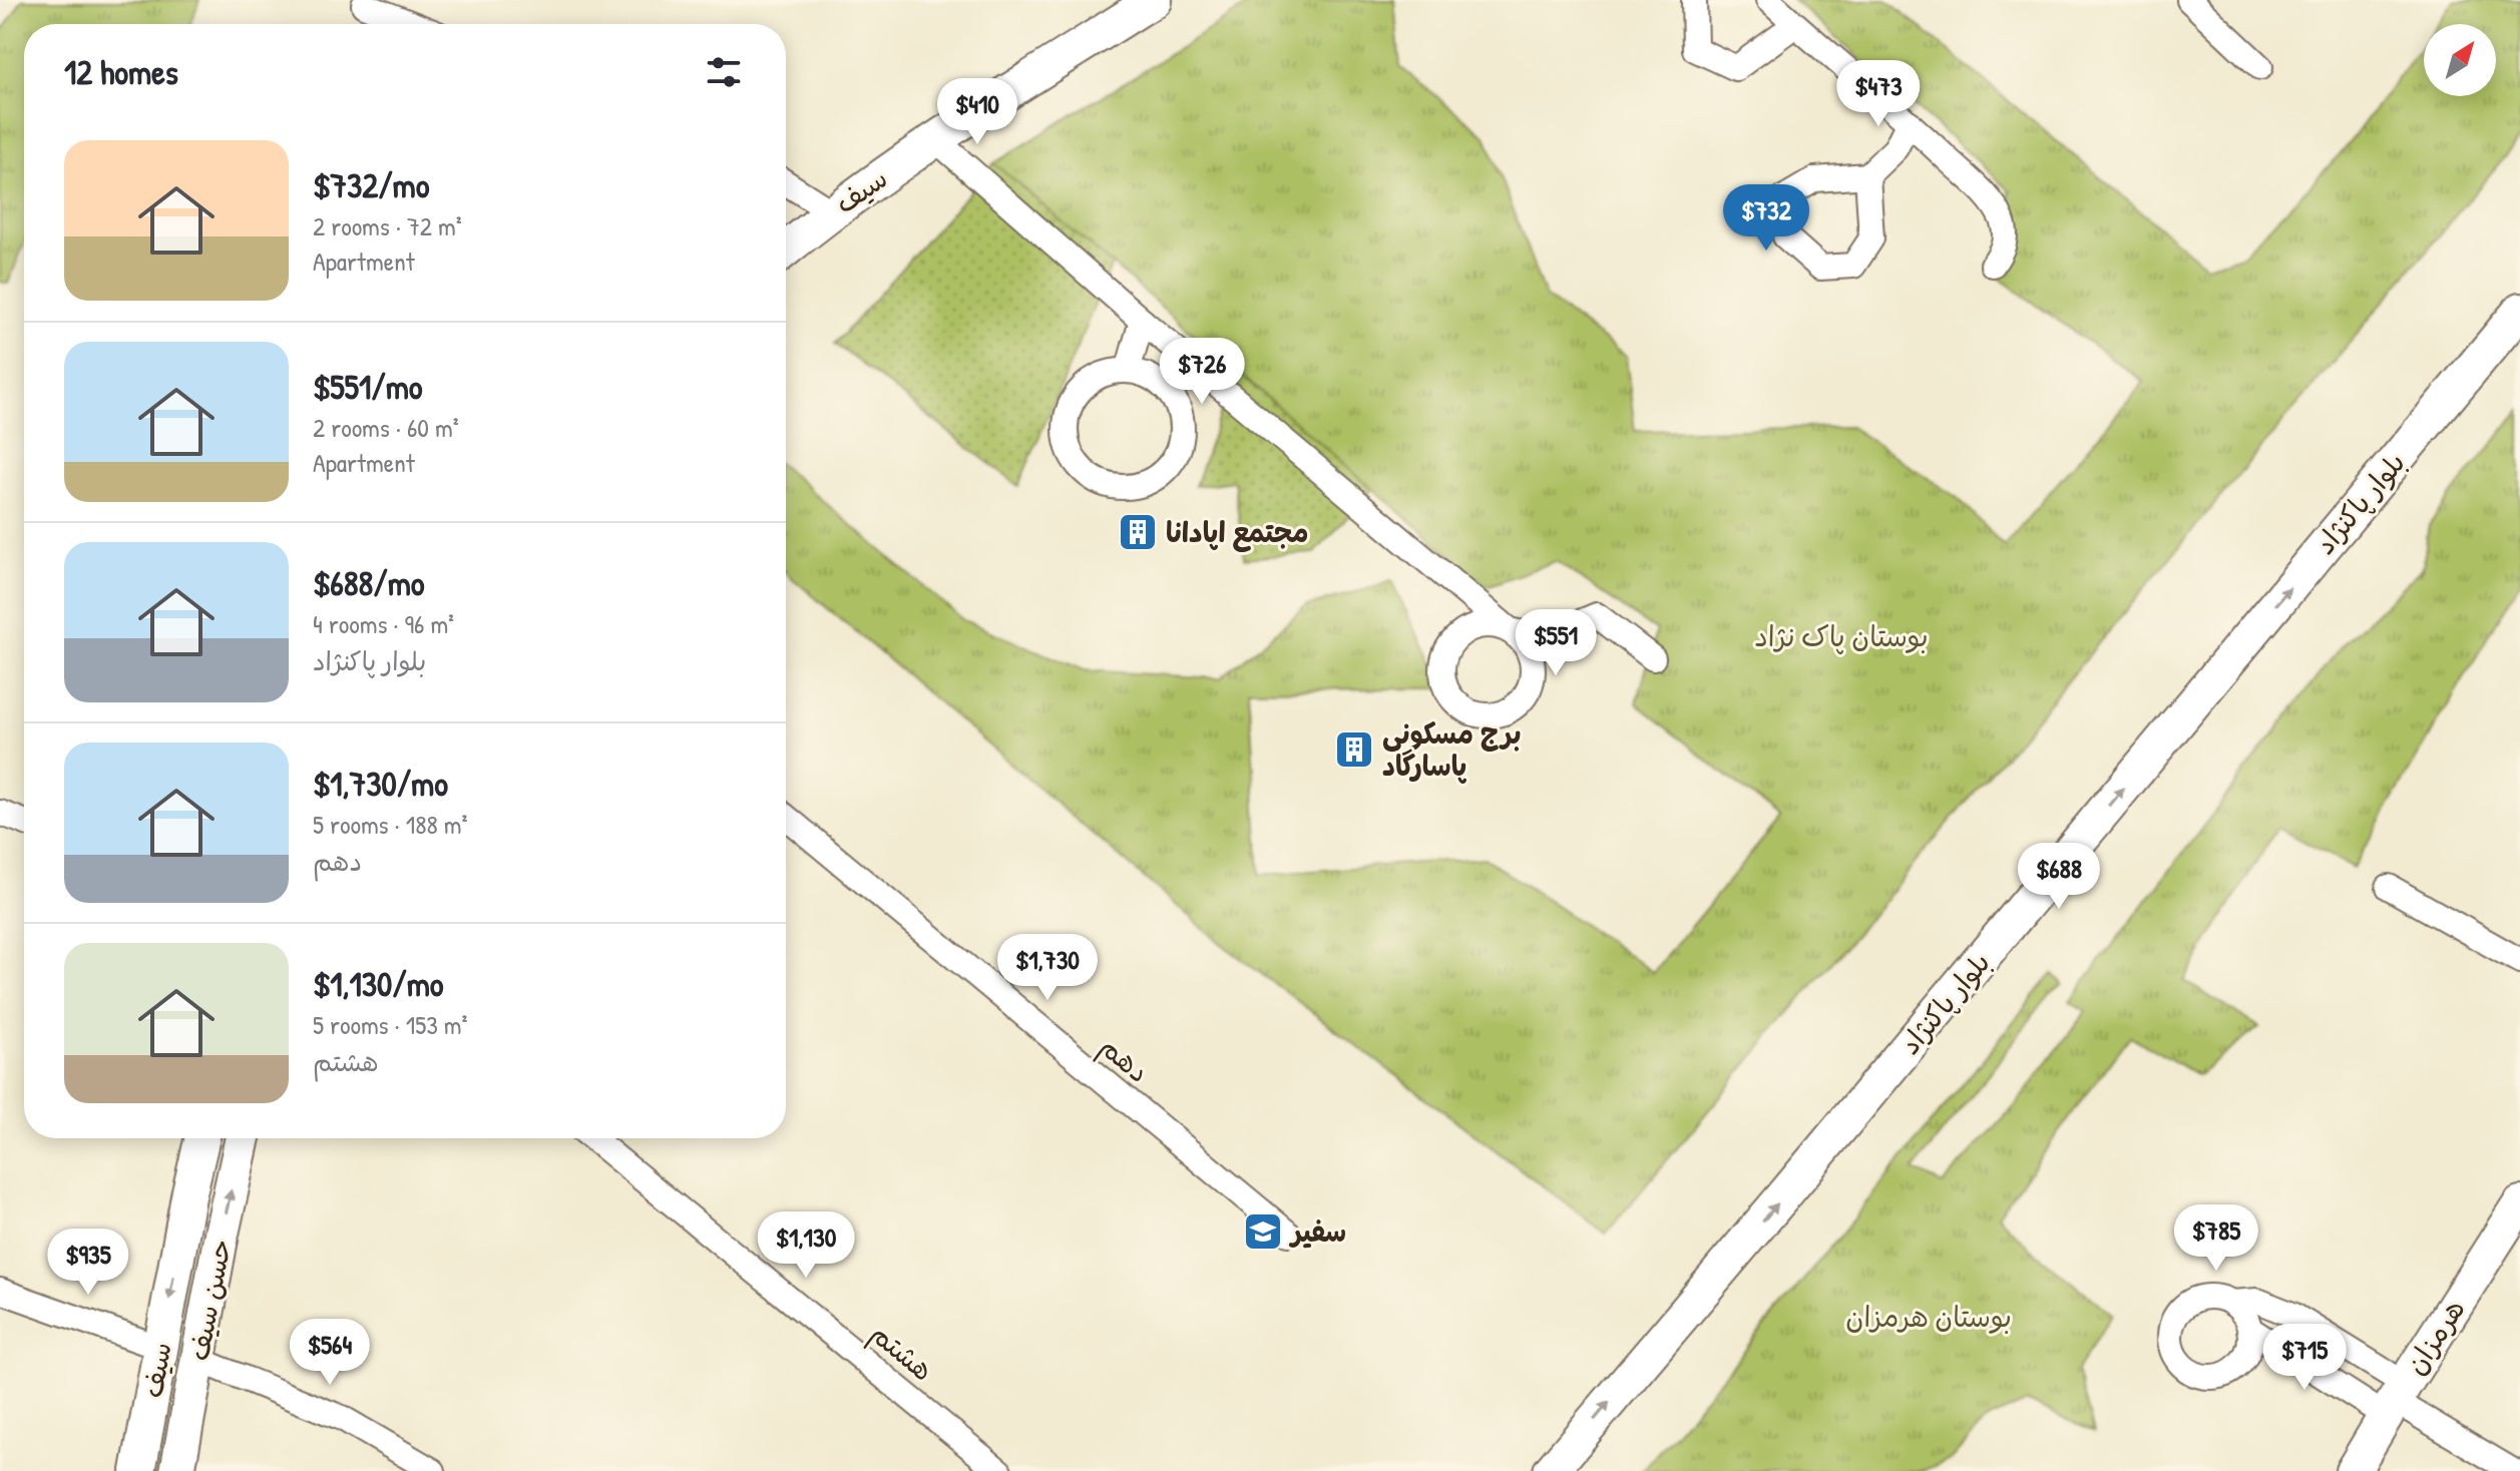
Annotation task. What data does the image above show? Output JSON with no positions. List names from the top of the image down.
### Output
{
  "streets": {
    "street": [
      "سیف",
      "بلوار پاکنژاد",
      "دهم",
      "حسن سیف",
      "هرمزان",
      "هشتم"
    ]
  },
  "one_way": ["بلوار پاکنژاد", "حسن سیف"],
  "parks": ["بوستان پاک نژاد", "بوستان هرمزان"],
  "places": {
    "building": ["مجتمع اپادانا", "برج مسکونی پاسارگاد"],
    "school or university": ["سفیر"]
  },
  "north": "top right",
  "page": {
    "heading": "12 homes",
    "price": [
      "$473",
      "$410",
      "$732",
      "$726",
      "$551",
      "$688",
      "$1,730",
      "$785",
      "$1,130",
      "$935",
      "$564",
      "$715"
    ],
    "list": [
      {
        "name": "$732/mo",
        "note": "2 rooms · 72 m² · Apartment"
      },
      {
        "name": "$551/mo",
        "note": "2 rooms · 60 m² · Apartment"
      },
      {
        "name": "$688/mo",
        "note": "4 rooms · 96 m² · بلوار پاکنژاد"
      },
      {
        "name": "$1,730/mo",
        "note": "5 rooms · 188 m² · دهم"
      },
      {
        "name": "$1,130/mo",
        "note": "5 rooms · 153 m² · هشتم"
      }
    ]
  }
}
